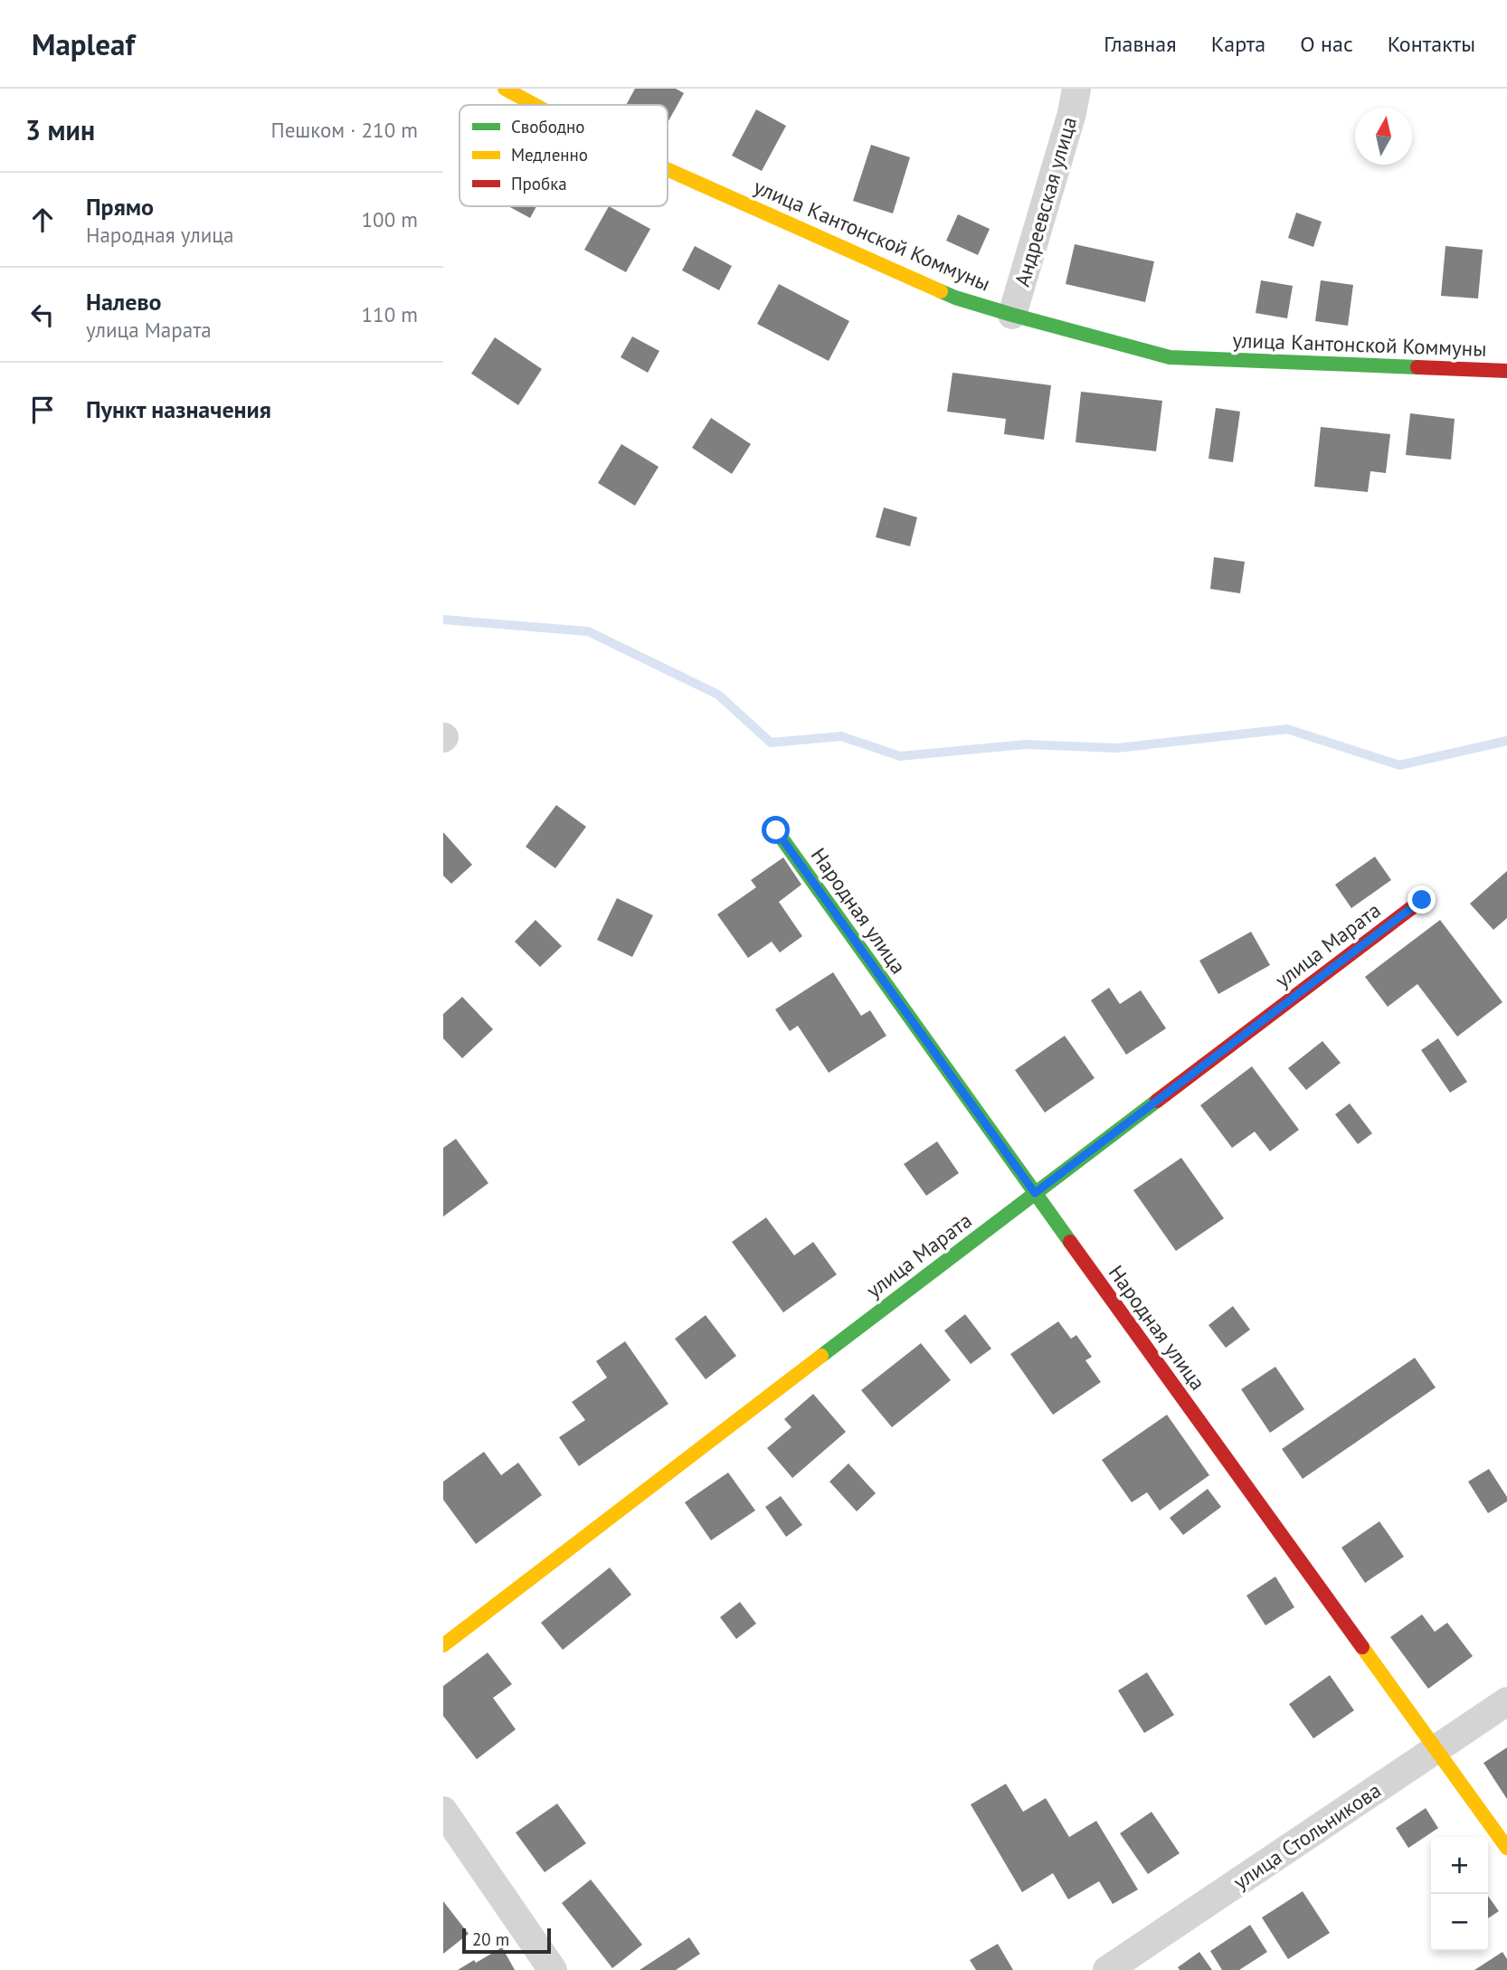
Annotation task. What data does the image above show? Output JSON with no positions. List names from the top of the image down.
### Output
{
  "streets": {
    "street": [
      "Андреевская улица",
      "улица Кантонской Коммуны",
      "Народная улица",
      "улица Марата",
      "улица Стольникова"
    ]
  },
  "crossings": [
    ["Андреевская улица", "улица Кантонской Коммуны"],
    ["Народная улица", "улица Марата"],
    ["Народная улица", "улица Стольникова"]
  ],
  "legend": ["Свободно", "Медленно", "Пробка"],
  "scale_bar": "20 m",
  "north": "top",
  "page": {
    "header": "Mapleaf",
    "nav": [
      "Главная",
      "Карта",
      "О нас",
      "Контакты"
    ],
    "heading": ["3 мин", "Пешком · 210 m"],
    "list": [
      ["Прямо", "Народная улица", "100 m"],
      ["Налево", "улица Марата", "110 m"],
      "Пункт назначения"
    ],
    "map_buttons": ["+", "−"],
    "scale": "20 m"
  }
}
